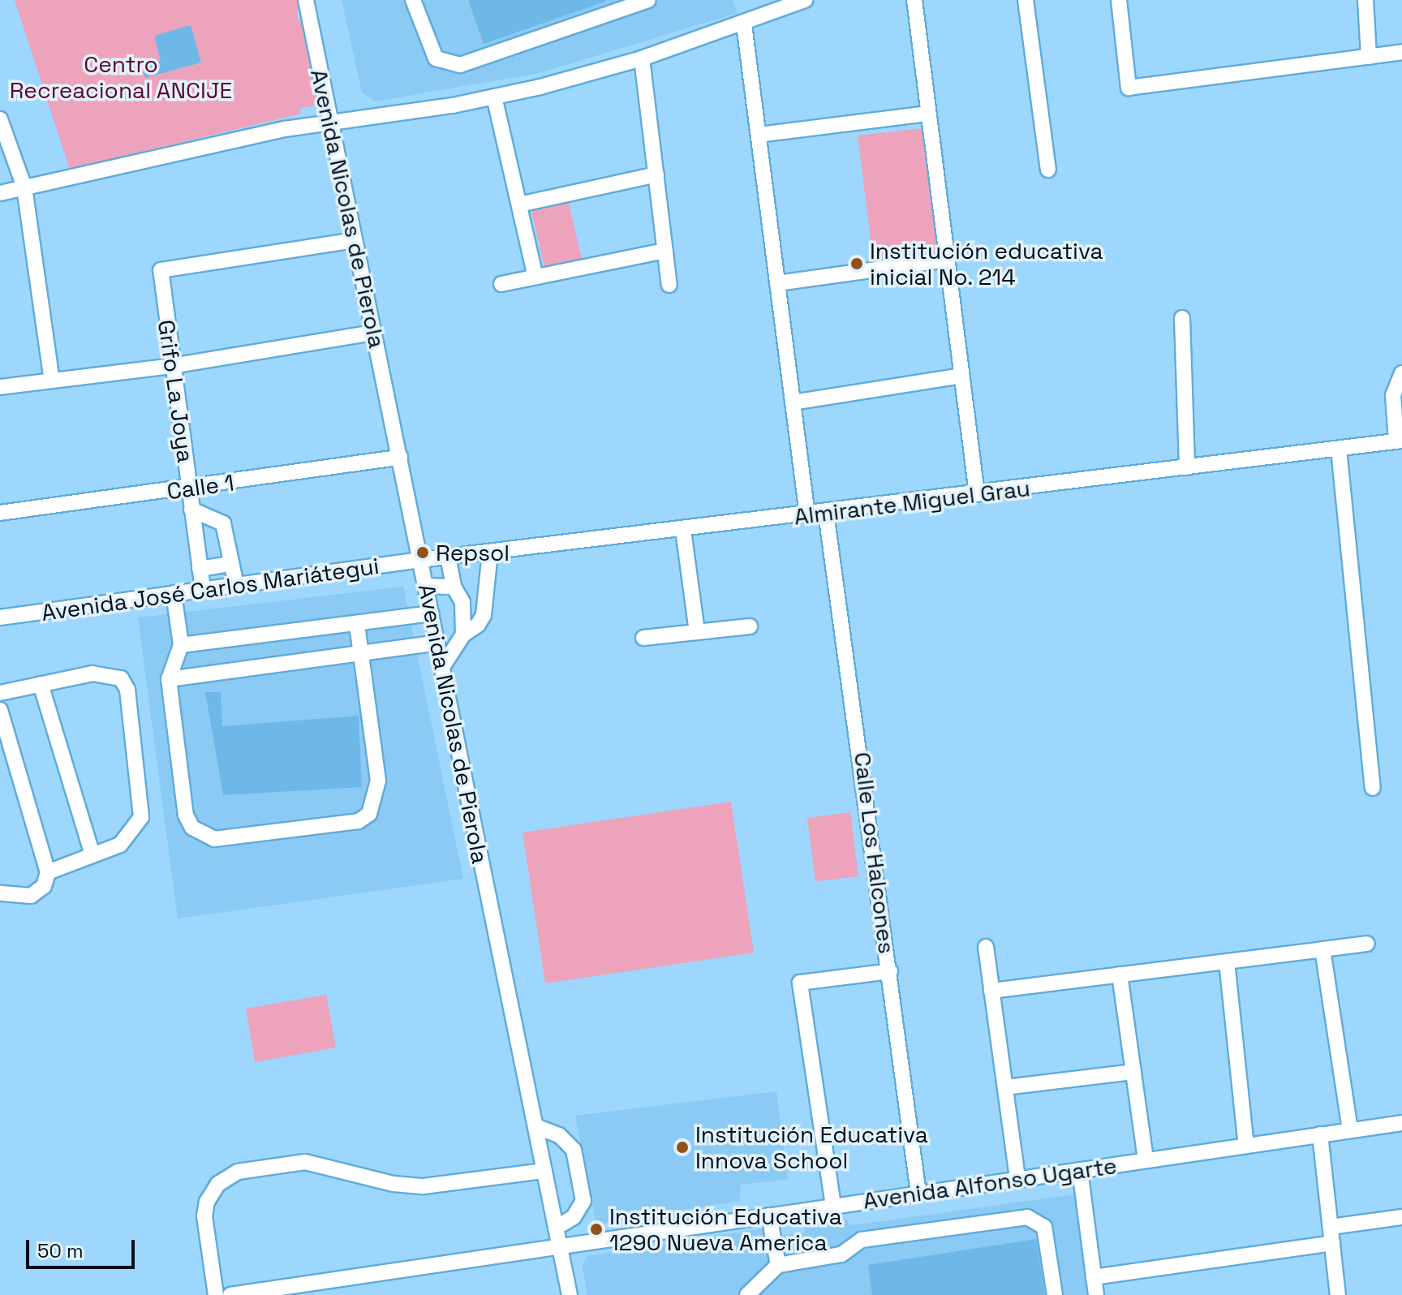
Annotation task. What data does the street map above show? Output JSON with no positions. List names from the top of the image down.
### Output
{
  "streets": {
    "street": [
      "Avenida Nicolas de Pierola",
      "Grifo La Joya",
      "Calle 1",
      "Almirante Miguel Grau",
      "Avenida José Carlos Mariátegui",
      "Calle Los Halcones",
      "Avenida Alfonso Ugarte"
    ]
  },
  "crossings": [
    ["Avenida Nicolas de Pierola", "Grifo La Joya"],
    ["Avenida Nicolas de Pierola", "Calle 1"],
    ["Avenida Nicolas de Pierola", "Almirante Miguel Grau"],
    ["Avenida Nicolas de Pierola", "Avenida José Carlos Mariátegui"],
    ["Avenida Nicolas de Pierola", "Avenida Alfonso Ugarte"],
    ["Grifo La Joya", "Calle 1"],
    ["Grifo La Joya", "Avenida José Carlos Mariátegui"],
    ["Almirante Miguel Grau", "Avenida José Carlos Mariátegui"],
    ["Almirante Miguel Grau", "Calle Los Halcones"],
    ["Calle Los Halcones", "Avenida Alfonso Ugarte"]
  ],
  "parks": ["Centro Recreacional ANCIJE"],
  "places": [
    "Institución educativa inicial No. 214",
    "Repsol",
    "Institución Educativa Innova School",
    "Institución Educativa 1290 Nueva America"
  ],
  "scale_bar": "50 m"
}
